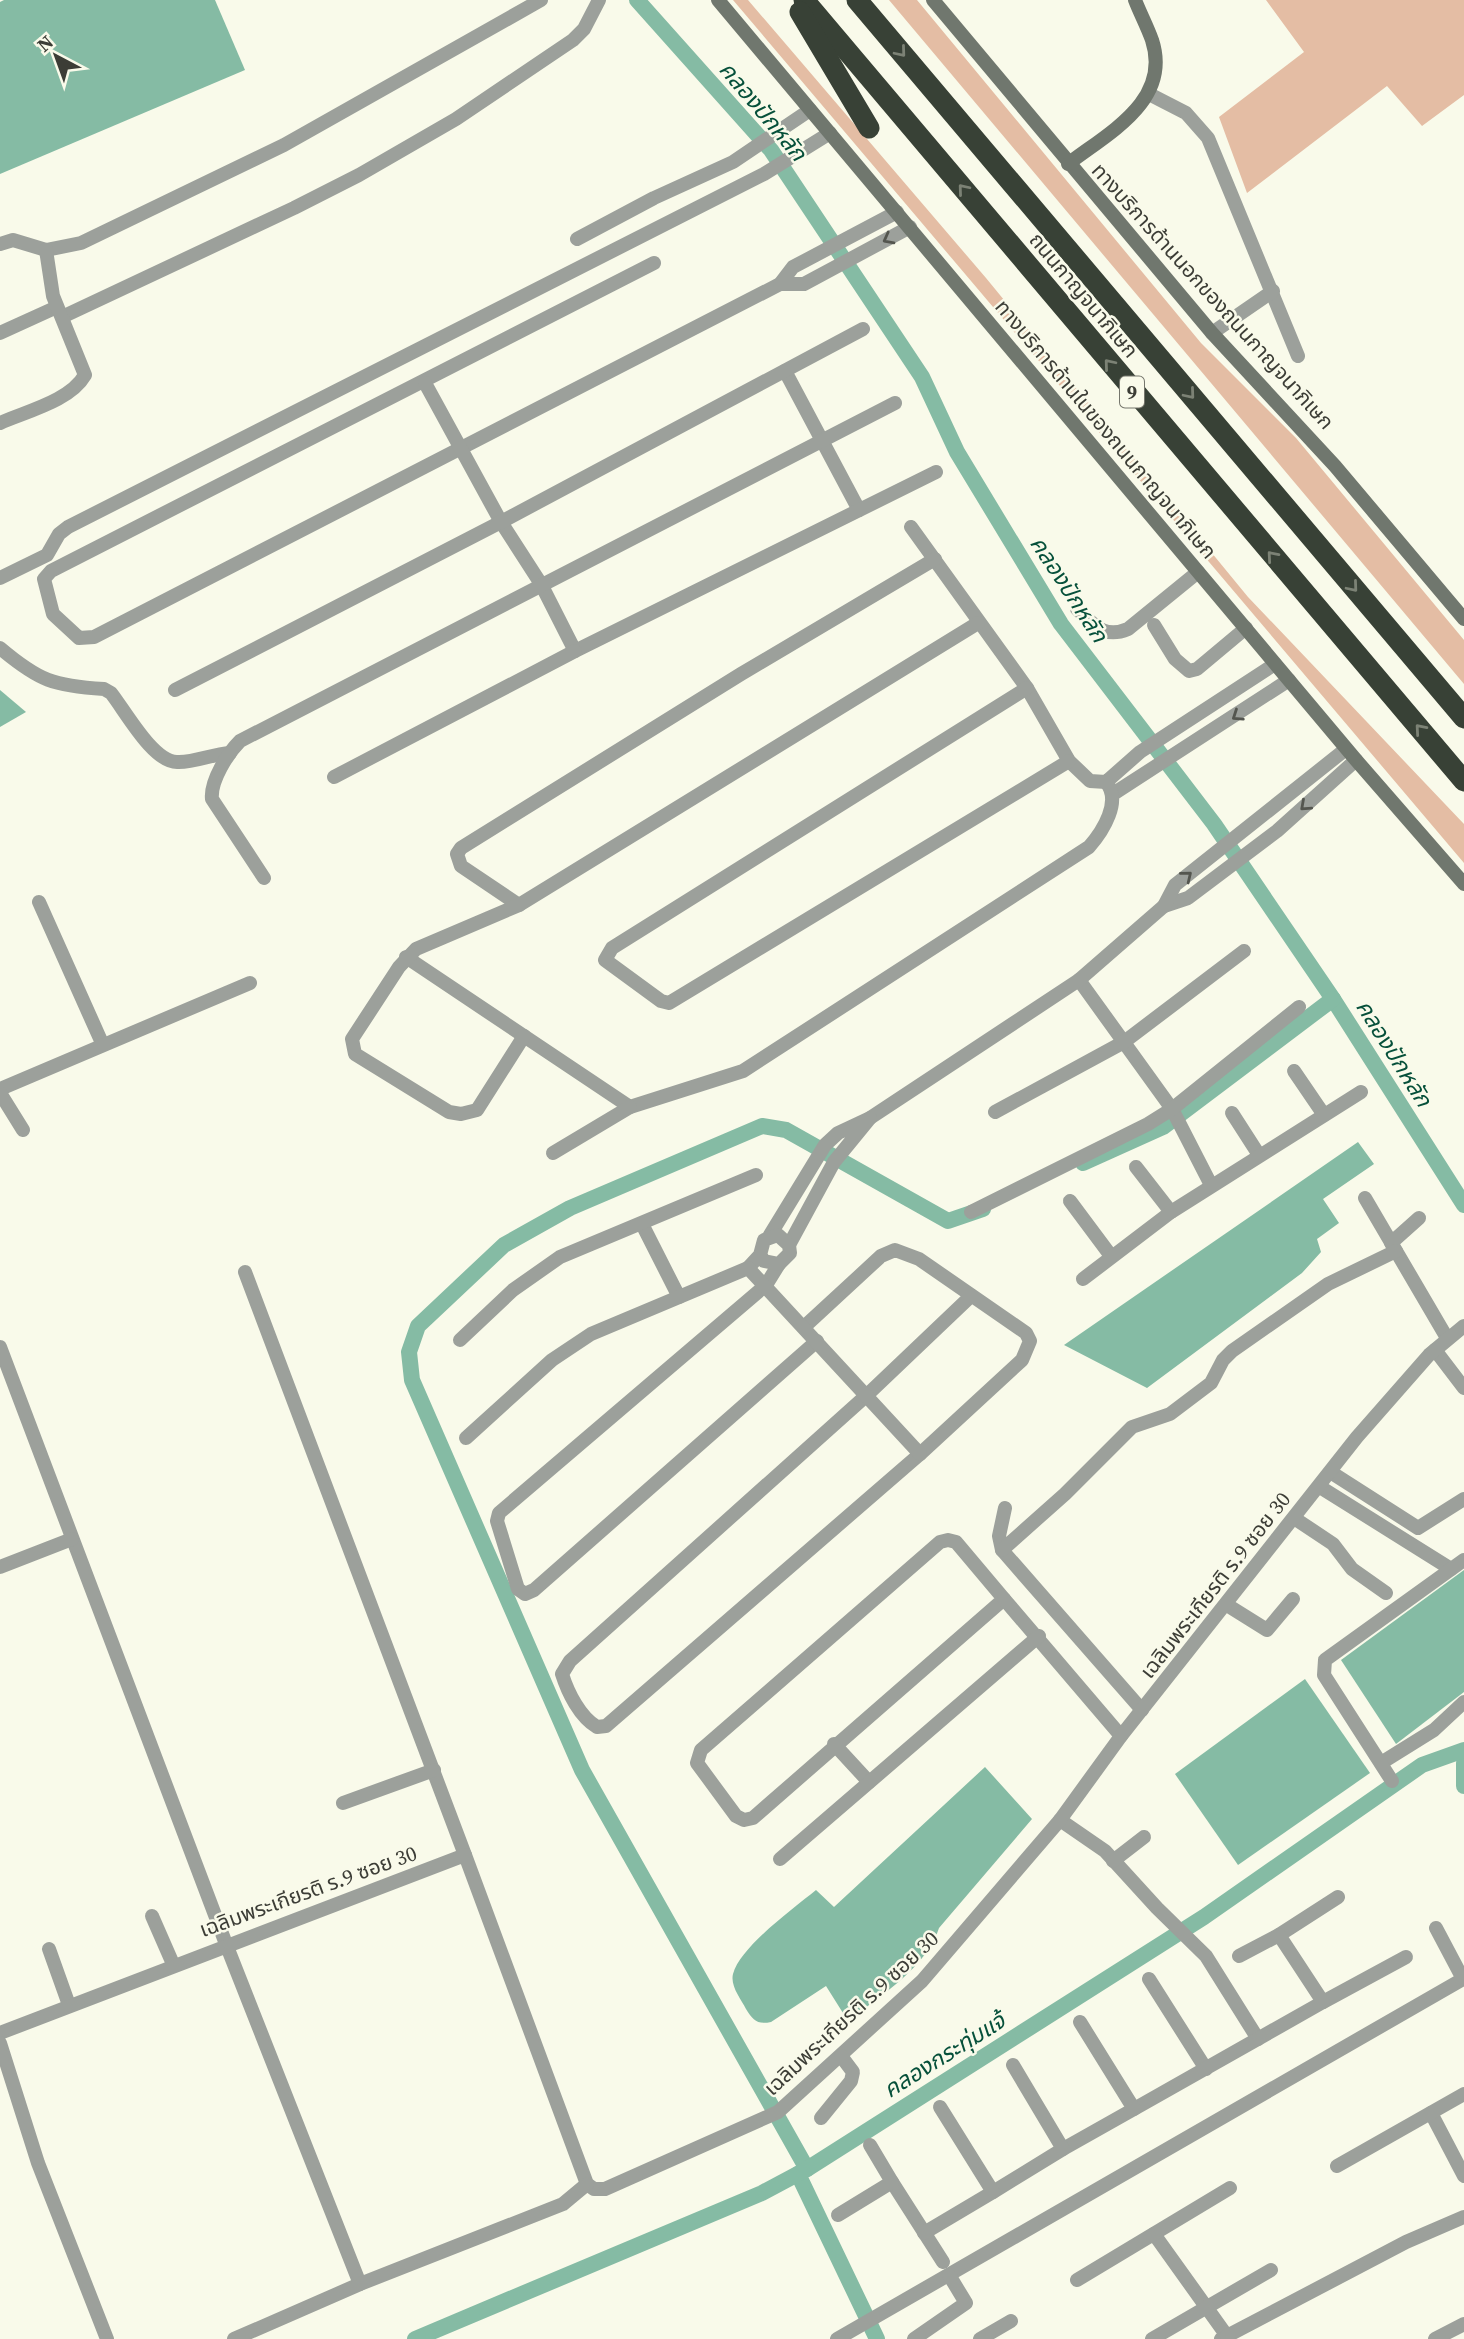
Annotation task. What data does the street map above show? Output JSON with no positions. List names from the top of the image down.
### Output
{
  "streets": {
    "highway": ["ถนนกาญจนาภิเษก", "9"],
    "main road": ["ทางบริการด้านนอกของถนนกาญจนาภิเษก", "ทางบริการด้านในของถนนกาญจนาภิเษก"],
    "street": ["เฉลิมพระเกียรติ ร.9 ซอย 30"]
  },
  "water": ["คลองปักหลัก", "คลองกระทุ่มแจ้"],
  "north": "top left"
}
